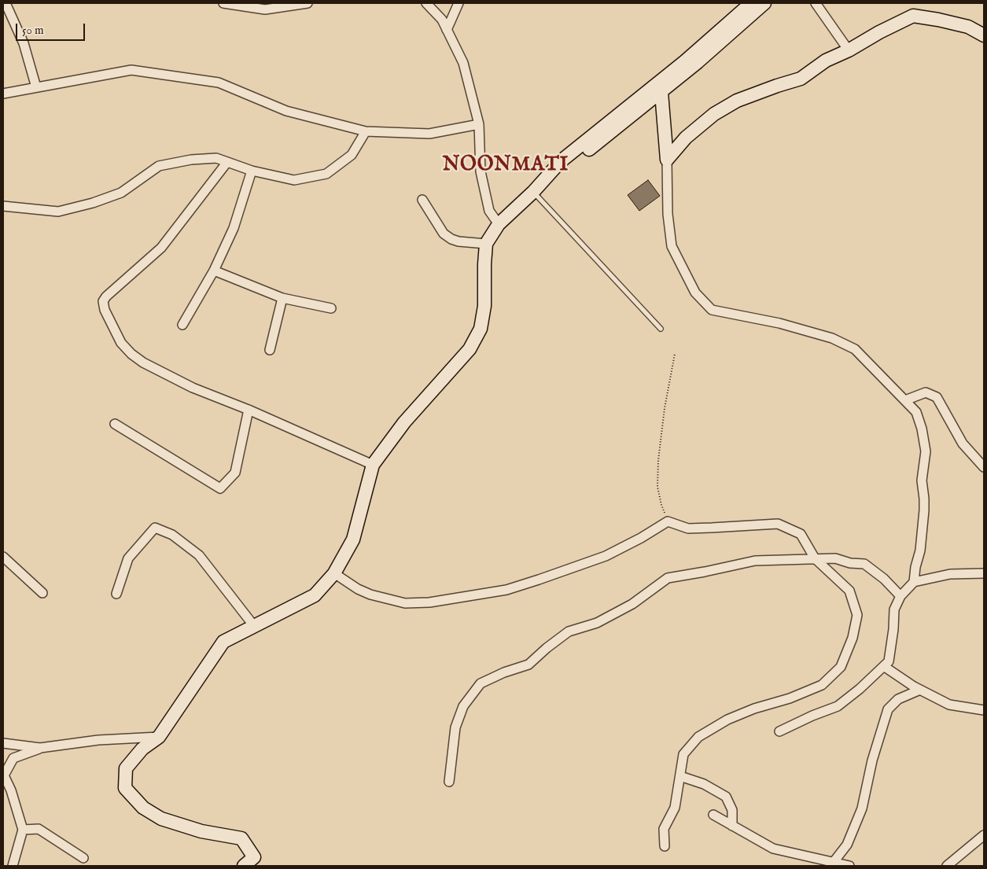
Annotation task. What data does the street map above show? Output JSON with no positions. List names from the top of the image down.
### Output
{
  "districts": ["NOONMATI"],
  "scale_bar": "50 m"
}
